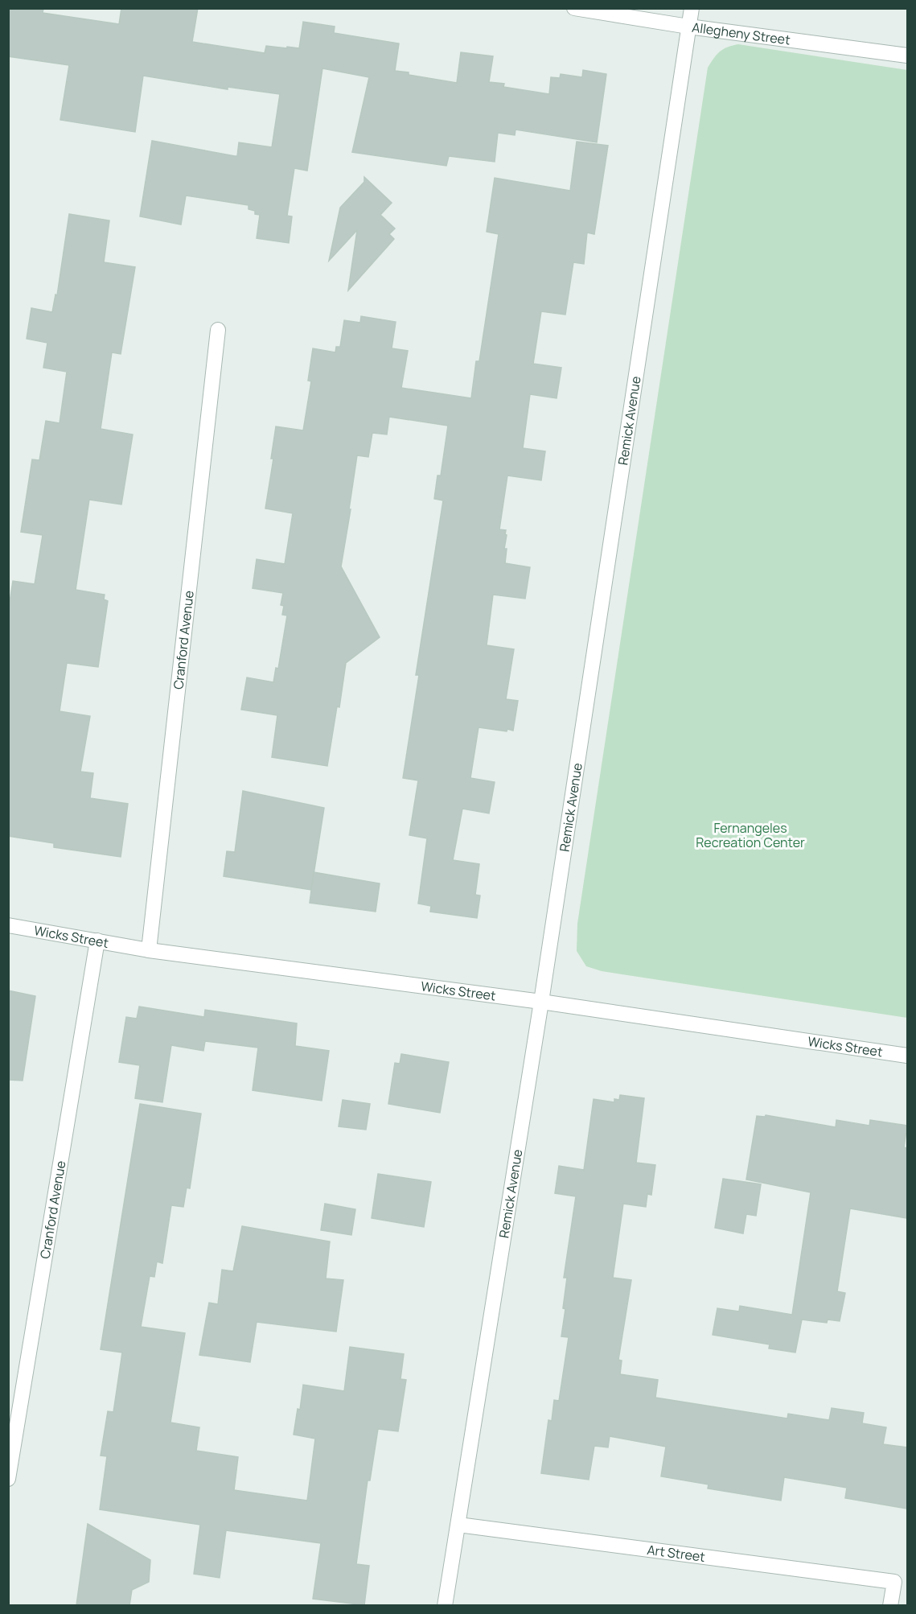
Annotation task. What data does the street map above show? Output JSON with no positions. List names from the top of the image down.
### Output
{
  "streets": {
    "street": [
      "Allegheny Street",
      "Remick Avenue",
      "Cranford Avenue",
      "Wicks Street",
      "Art Street"
    ]
  },
  "crossings": [
    ["Allegheny Street", "Remick Avenue"],
    ["Remick Avenue", "Wicks Street"],
    ["Remick Avenue", "Art Street"],
    ["Cranford Avenue", "Wicks Street"]
  ],
  "parks": ["Fernangeles Recreation Center"]
}
